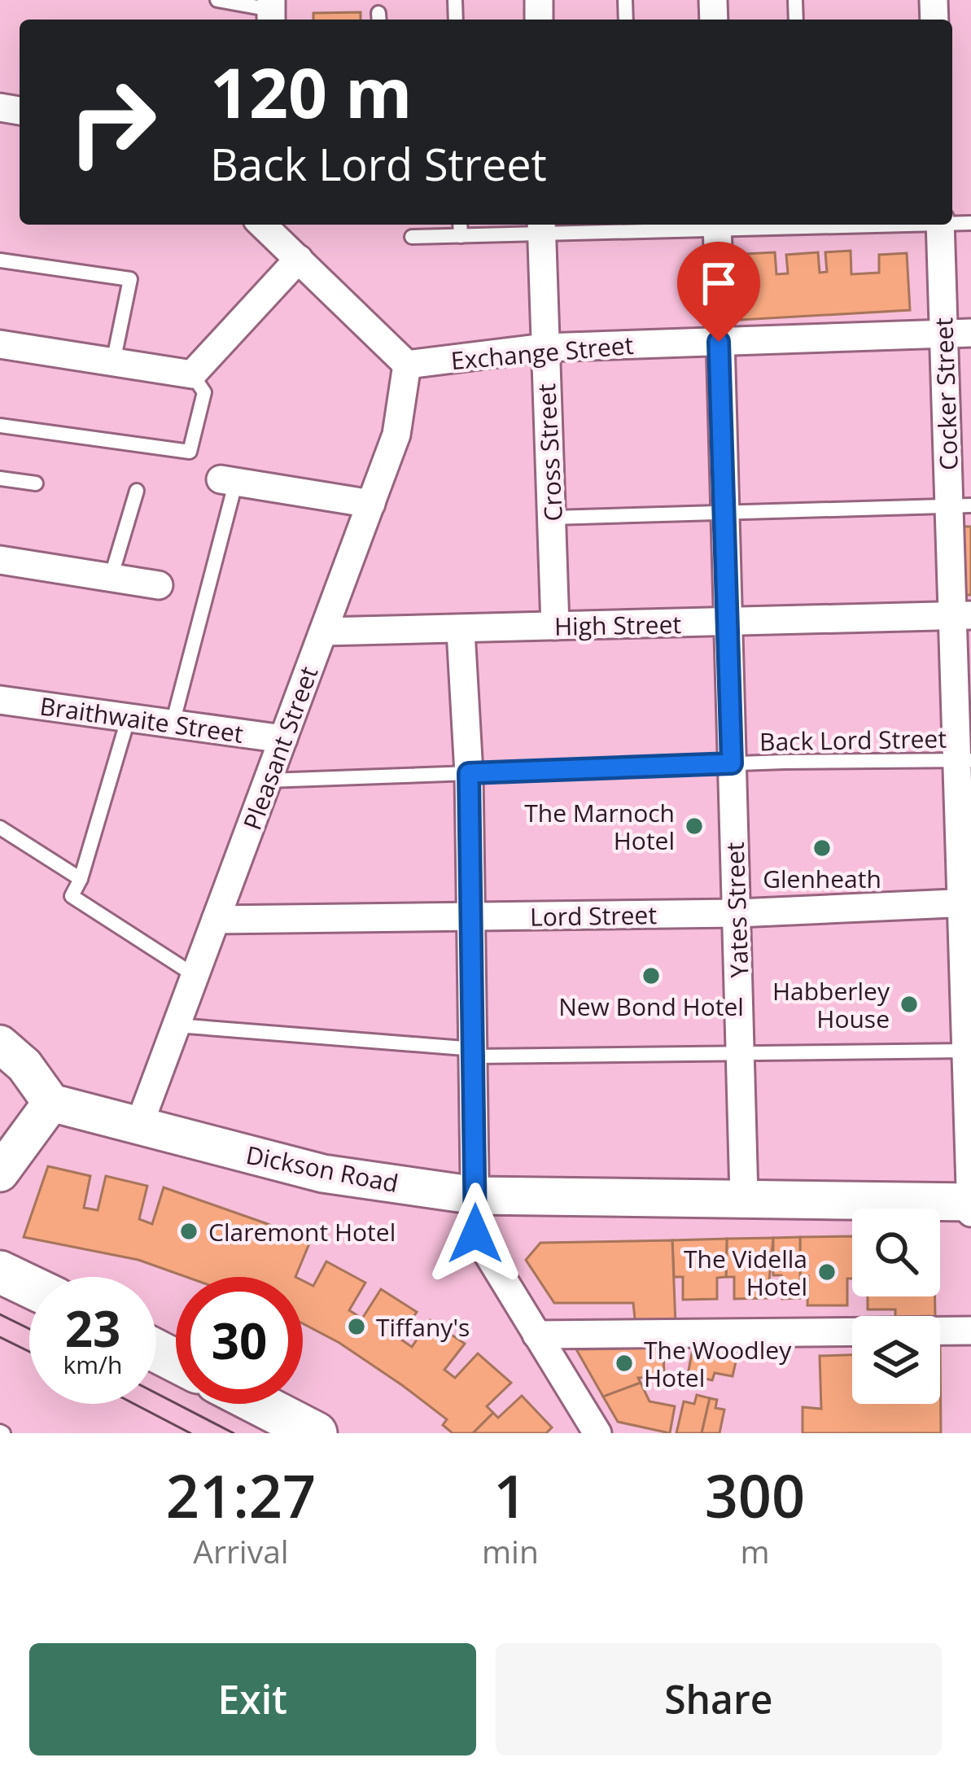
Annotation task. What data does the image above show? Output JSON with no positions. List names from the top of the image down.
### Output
{
  "streets": {
    "street": [
      "Exchange Street",
      "Cocker Street",
      "Cross Street",
      "High Street",
      "Braithwaite Street",
      "Pleasant Street",
      "Yates Street",
      "Lord Street",
      "Dickson Road"
    ],
    "lane": ["Back Lord Street"]
  },
  "crossings": [
    ["Exchange Street", "Cocker Street"],
    ["Exchange Street", "Cross Street"],
    ["Exchange Street", "Pleasant Street"],
    ["Exchange Street", "Yates Street"],
    ["Cocker Street", "High Street"],
    ["Cocker Street", "Back Lord Street"],
    ["Cocker Street", "Lord Street"],
    ["Cocker Street", "Dickson Road"],
    ["Cross Street", "High Street"],
    ["High Street", "Pleasant Street"],
    ["High Street", "Yates Street"],
    ["Braithwaite Street", "Pleasant Street"],
    ["Back Lord Street", "Pleasant Street"],
    ["Back Lord Street", "Yates Street"],
    ["Pleasant Street", "Lord Street"],
    ["Pleasant Street", "Dickson Road"],
    ["Yates Street", "Lord Street"],
    ["Yates Street", "Dickson Road"]
  ],
  "places": [
    "The Marnoch Hotel",
    "Glenheath",
    "New Bond Hotel",
    "Habberley House",
    "Claremont Hotel",
    "The Vidella Hotel",
    "Tiffany's",
    "The Woodley Hotel"
  ],
  "page": {
    "turn": ["120 m", "Back Lord Street"],
    "speed": "23 km/h",
    "limit": "30",
    "eta": [
      "21:27",
      "Arrival",
      "1",
      "min",
      "300",
      "m"
    ],
    "buttons": ["Exit", "Share"]
  }
}
